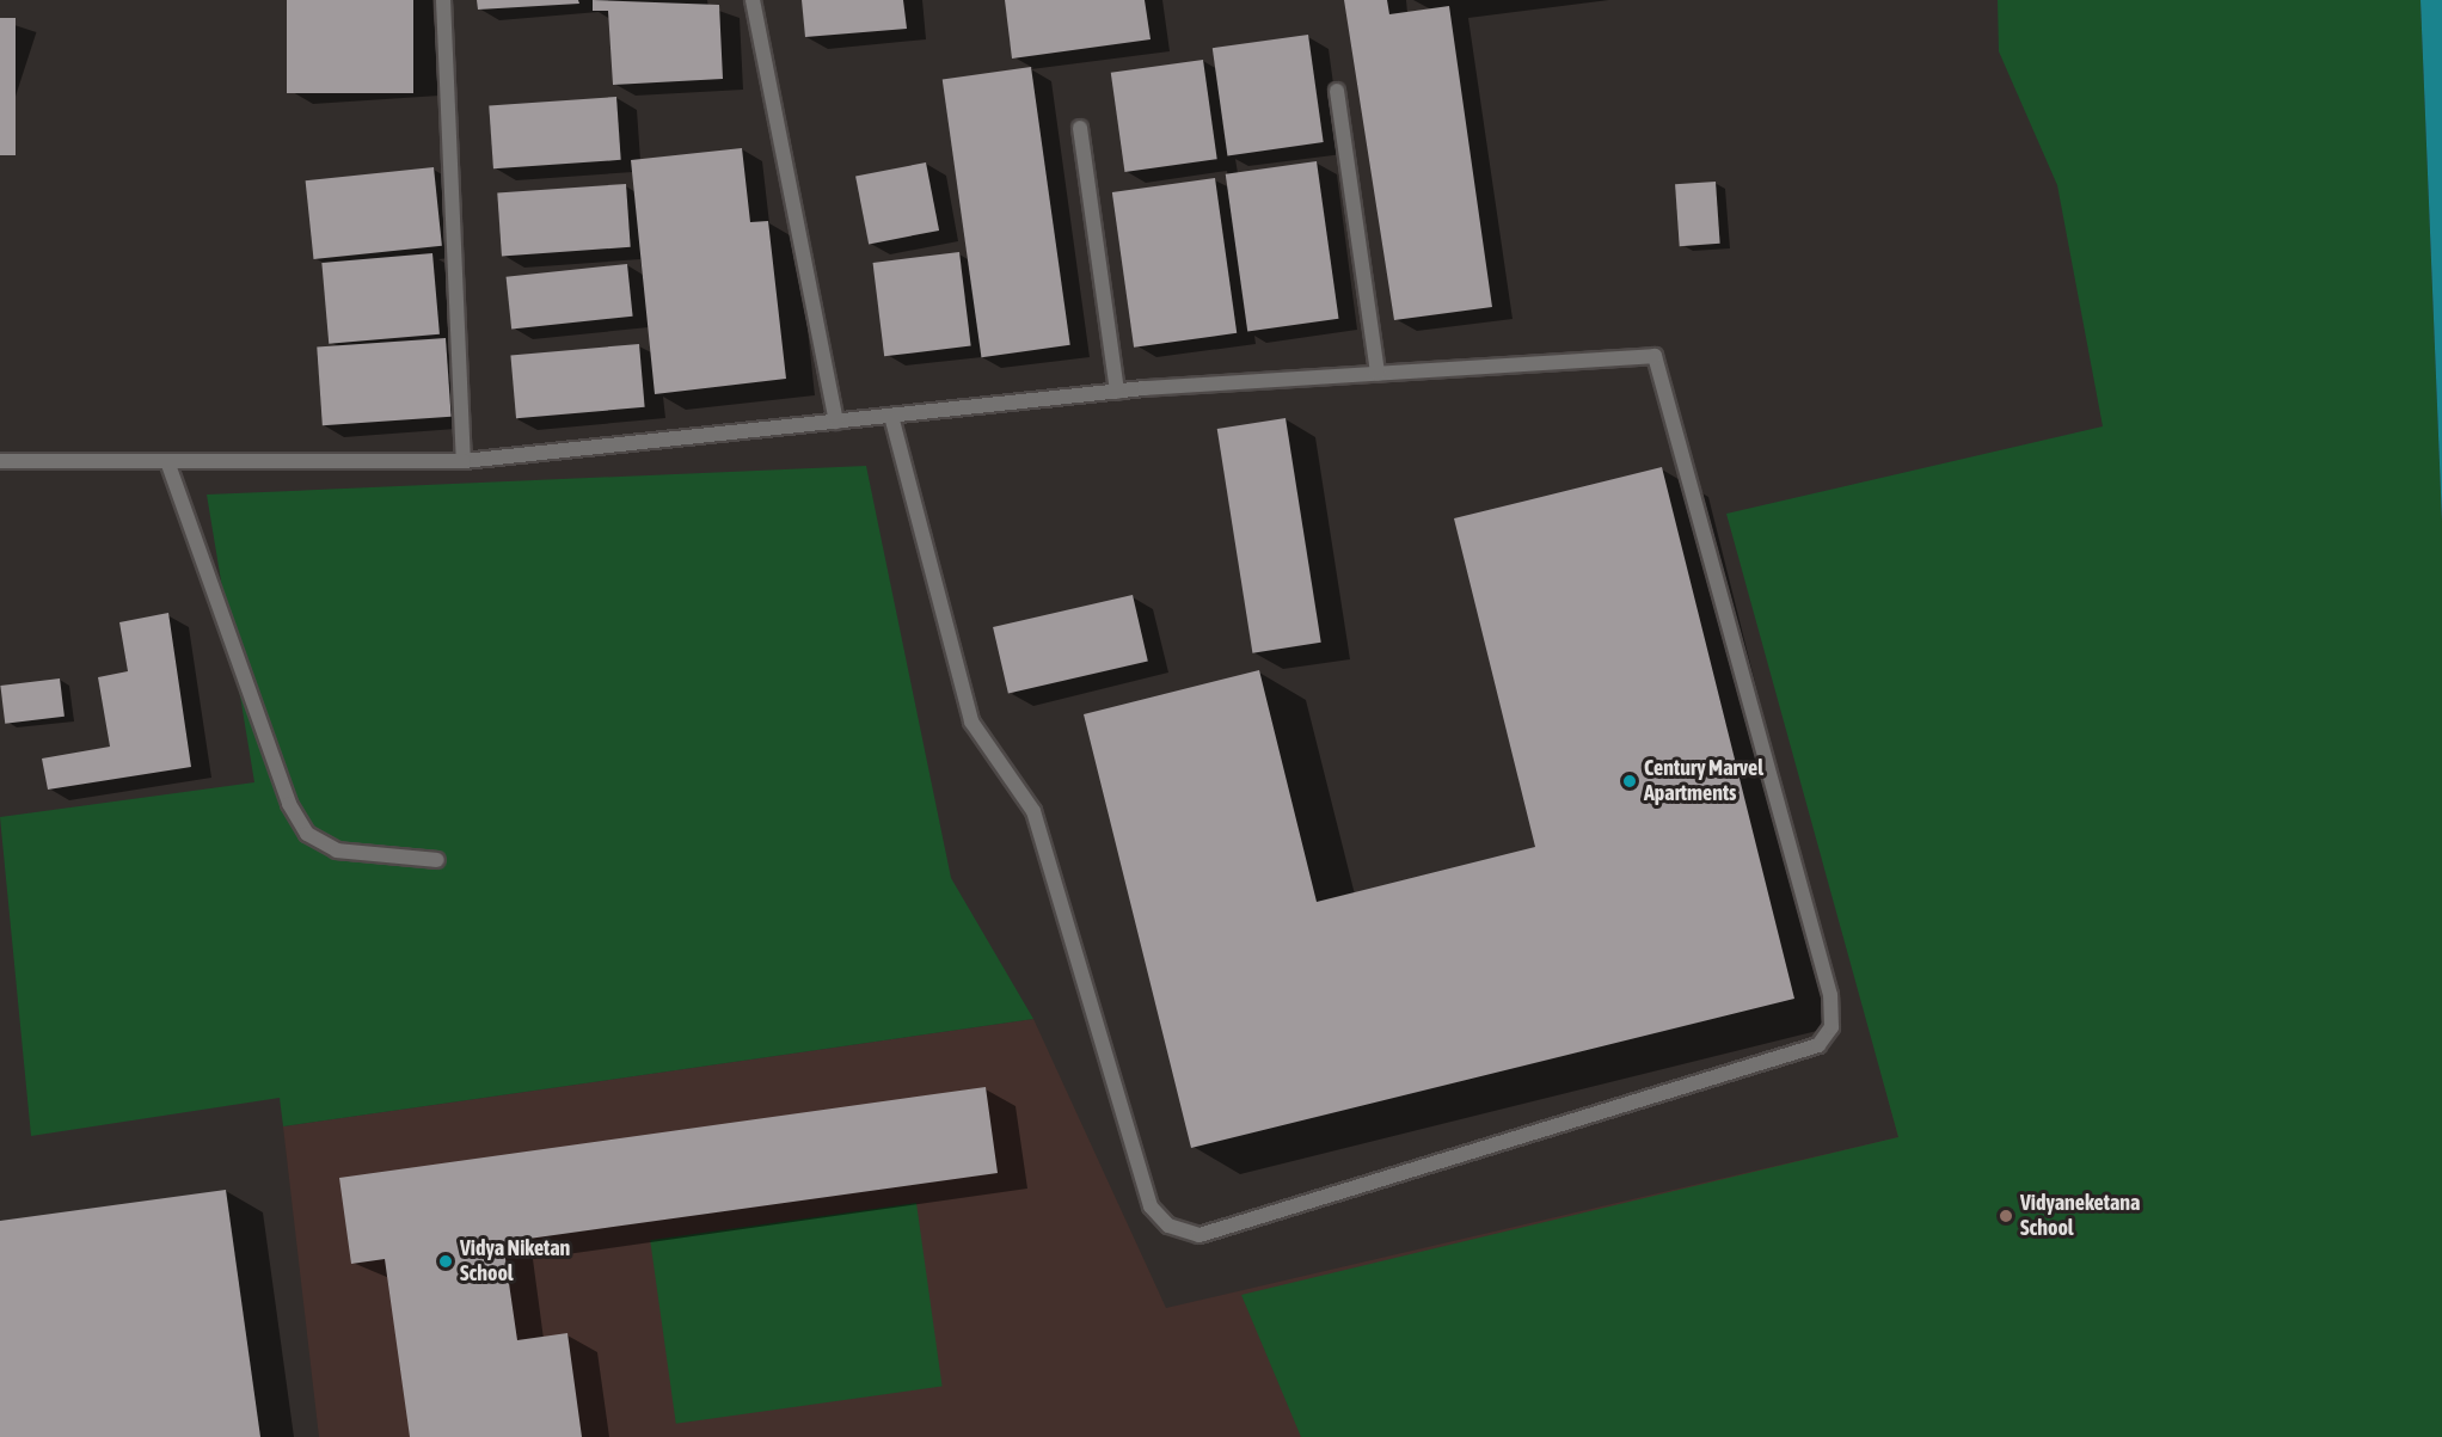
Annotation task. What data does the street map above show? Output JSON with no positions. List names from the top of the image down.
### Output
{
  "places": ["Century Marvel Apartments", "Vidyaneketana School", "Vidya Niketan School"]
}
